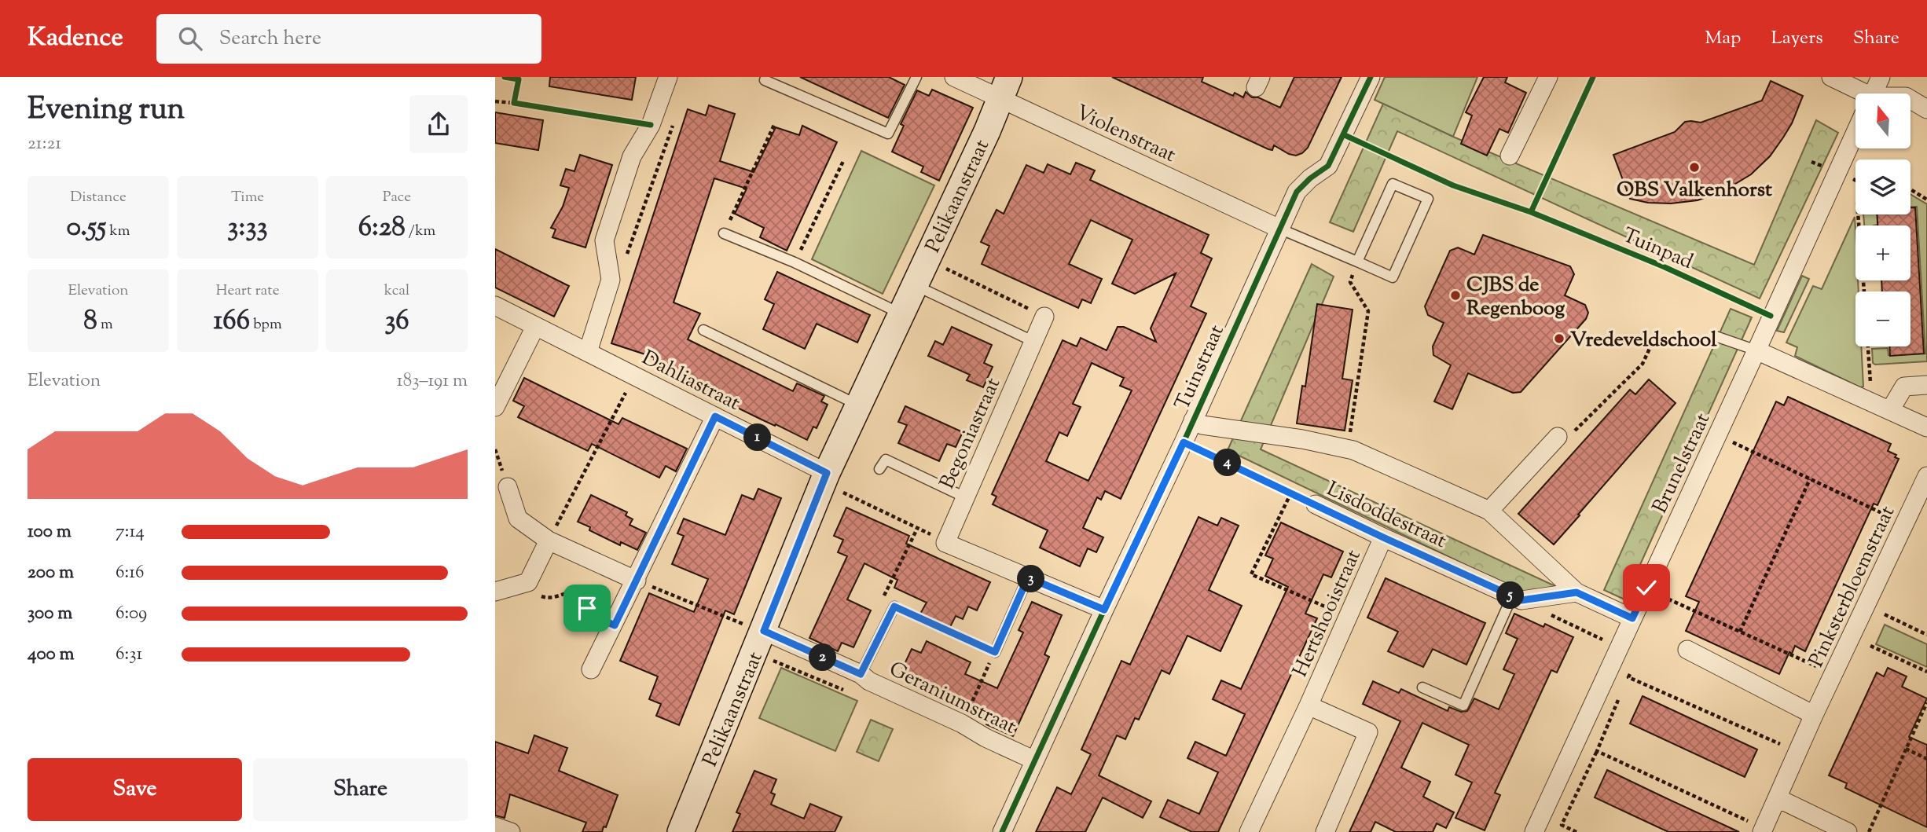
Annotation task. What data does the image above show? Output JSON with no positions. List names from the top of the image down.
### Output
{
  "streets": {
    "street": [
      "Violenstraat",
      "Pelikaanstraat",
      "Tuinstraat",
      "Dahliastraat",
      "Begoniastraat",
      "Brunelstraat",
      "Lisdoddestraat",
      "Pinksterbloemstraat",
      "Hertshooistraat",
      "Geraniumstraat"
    ],
    "cycle path": ["Tuinpad"]
  },
  "crossings": [
    ["Violenstraat", "Pelikaanstraat"],
    ["Violenstraat", "Tuinstraat"],
    ["Pelikaanstraat", "Dahliastraat"],
    ["Pelikaanstraat", "Geraniumstraat"],
    ["Tuinstraat", "Lisdoddestraat"],
    ["Tuinstraat", "Geraniumstraat"],
    ["Brunelstraat", "Lisdoddestraat"],
    ["Lisdoddestraat", "Hertshooistraat"]
  ],
  "places": ["OBS Valkenhorst", "CJBS de Regenboog", "Vredeveldschool"],
  "north": "top",
  "page": {
    "header": "Kadence",
    "search": "Search here",
    "nav": ["Map", "Layers", "Share"],
    "heading": ["Evening run", "21:21"],
    "map_buttons": ["+", "−"],
    "stats": [
      ["Distance", "0.55 km"],
      ["Time", "3:33"],
      ["Pace", "6:28 /km"],
      ["Elevation", "8 m"],
      ["Heart rate", "166 bpm"],
      ["kcal", "36"]
    ],
    "chart": ["Elevation", "183–191 m"],
    "pins": [
      "1",
      "4",
      "3",
      "5",
      "2"
    ],
    "list": [
      {
        "name": "100 m",
        "note": "7:14"
      },
      {
        "name": "200 m",
        "note": "6:16"
      },
      {
        "name": "300 m",
        "note": "6:09"
      },
      {
        "name": "400 m",
        "note": "6:31"
      }
    ],
    "buttons": ["Save", "Share"]
  }
}
